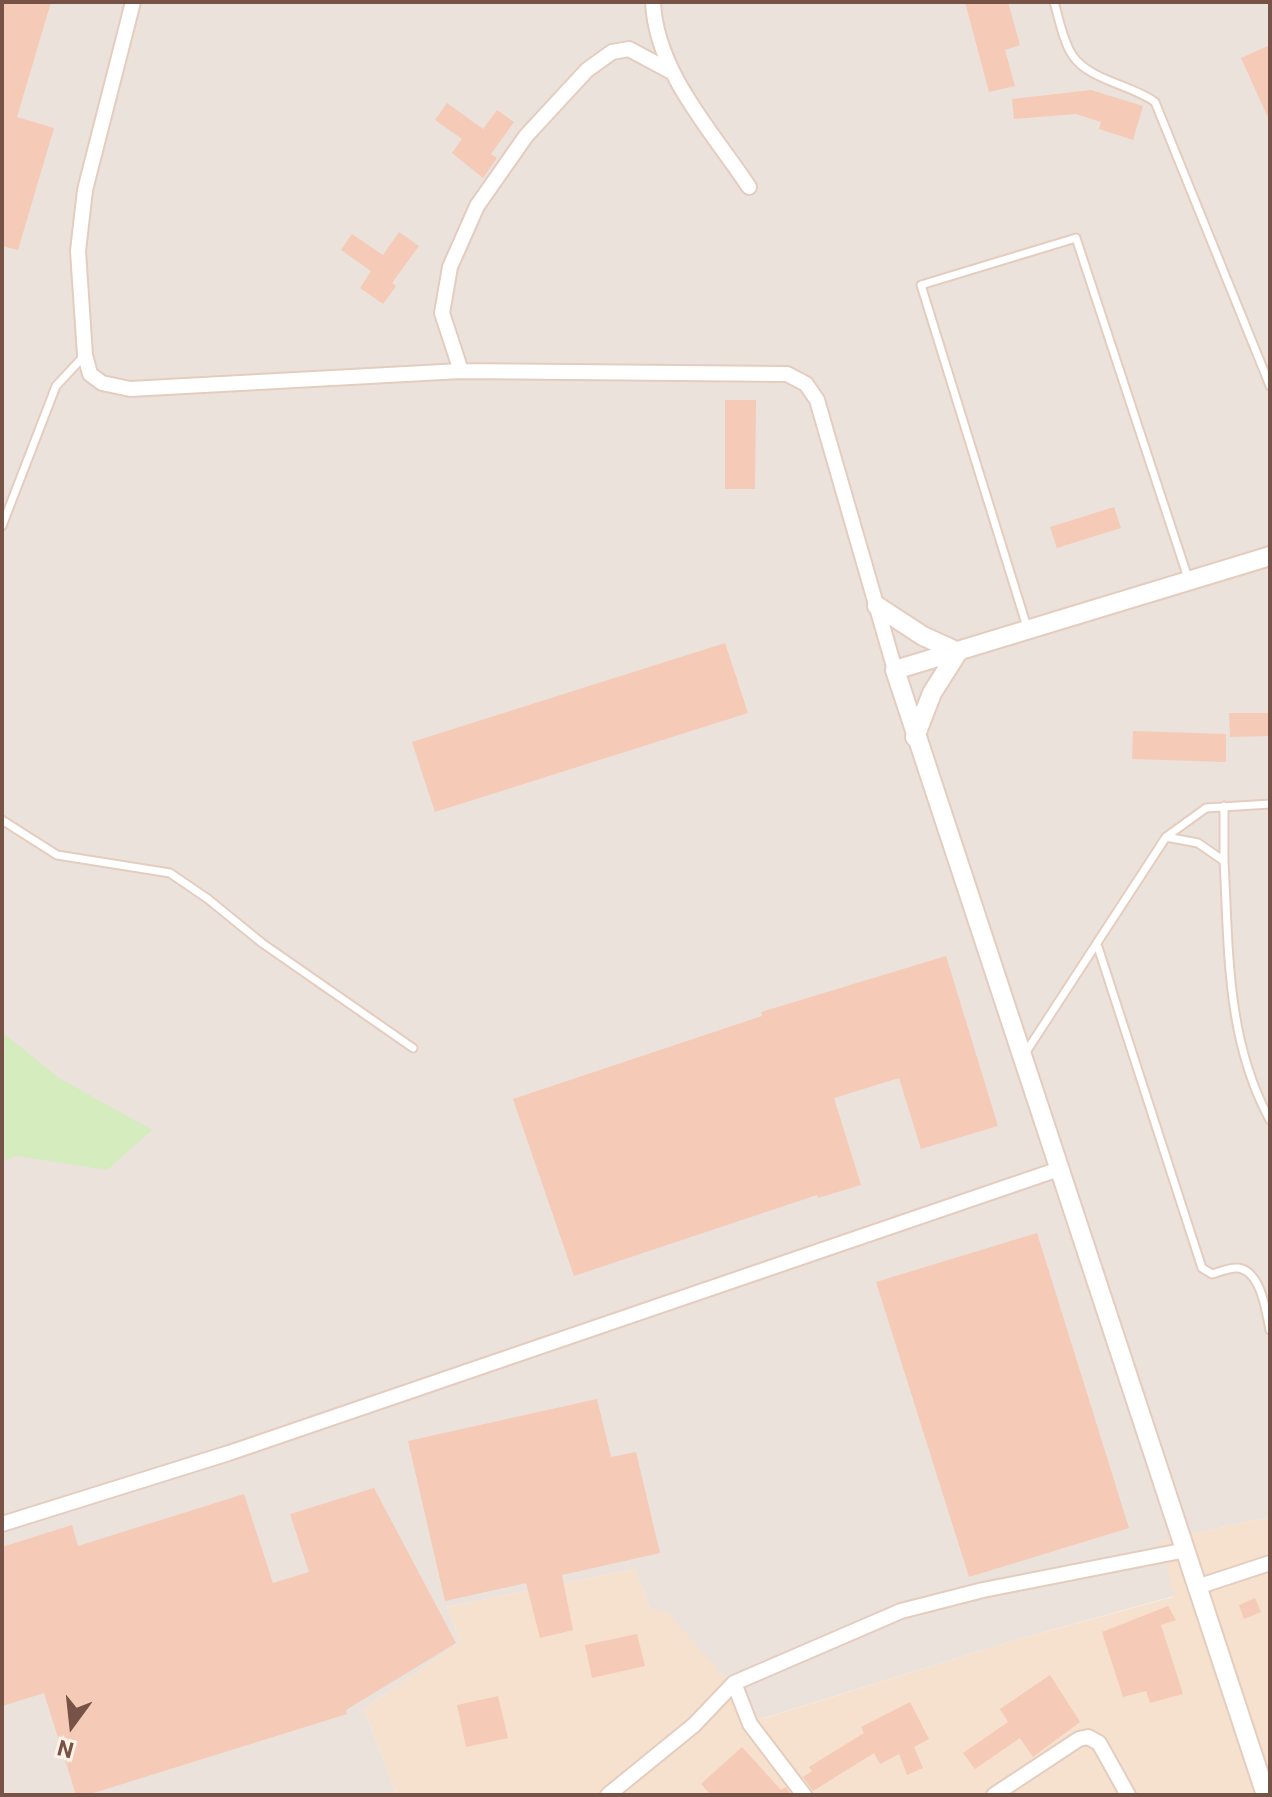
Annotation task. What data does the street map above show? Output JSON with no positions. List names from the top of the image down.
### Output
{
  "north": "bottom"
}
